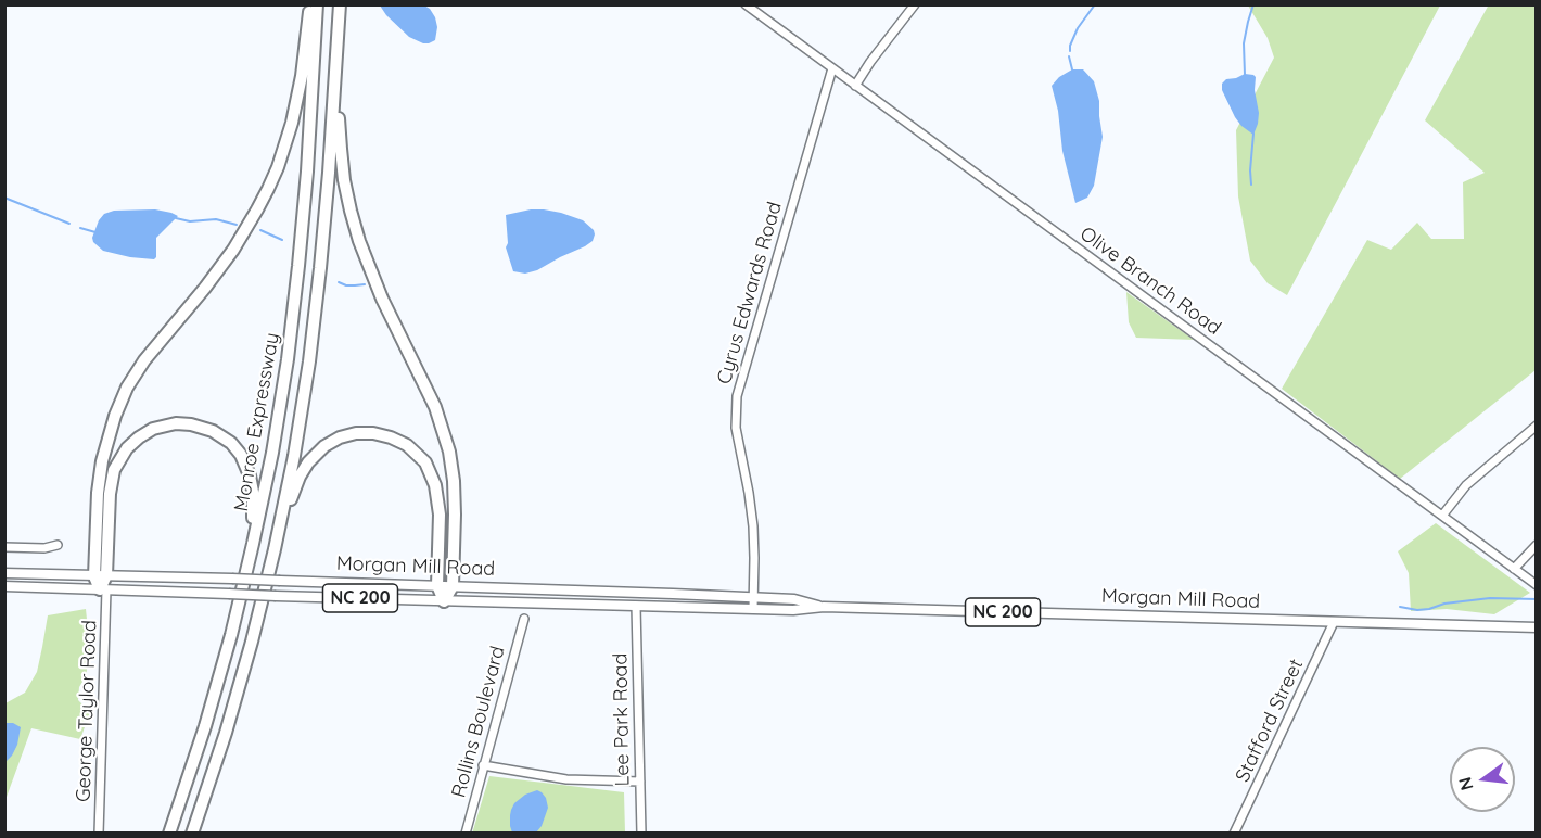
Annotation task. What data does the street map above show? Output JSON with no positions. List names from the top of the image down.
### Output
{
  "streets": {
    "highway": ["Monroe Expressway"],
    "main road": ["Morgan Mill Road", "NC 200"],
    "street": [
      "Olive Branch Road",
      "Cyrus Edwards Road",
      "George Taylor Road",
      "Lee Park Road",
      "Stafford Street",
      "Rollins Boulevard"
    ]
  },
  "crossings": [
    ["Olive Branch Road", "Cyrus Edwards Road"],
    ["Cyrus Edwards Road", "Morgan Mill Road"],
    ["Morgan Mill Road", "George Taylor Road"],
    ["Morgan Mill Road", "Lee Park Road"],
    ["Morgan Mill Road", "Stafford Street"]
  ],
  "north": "left"
}
